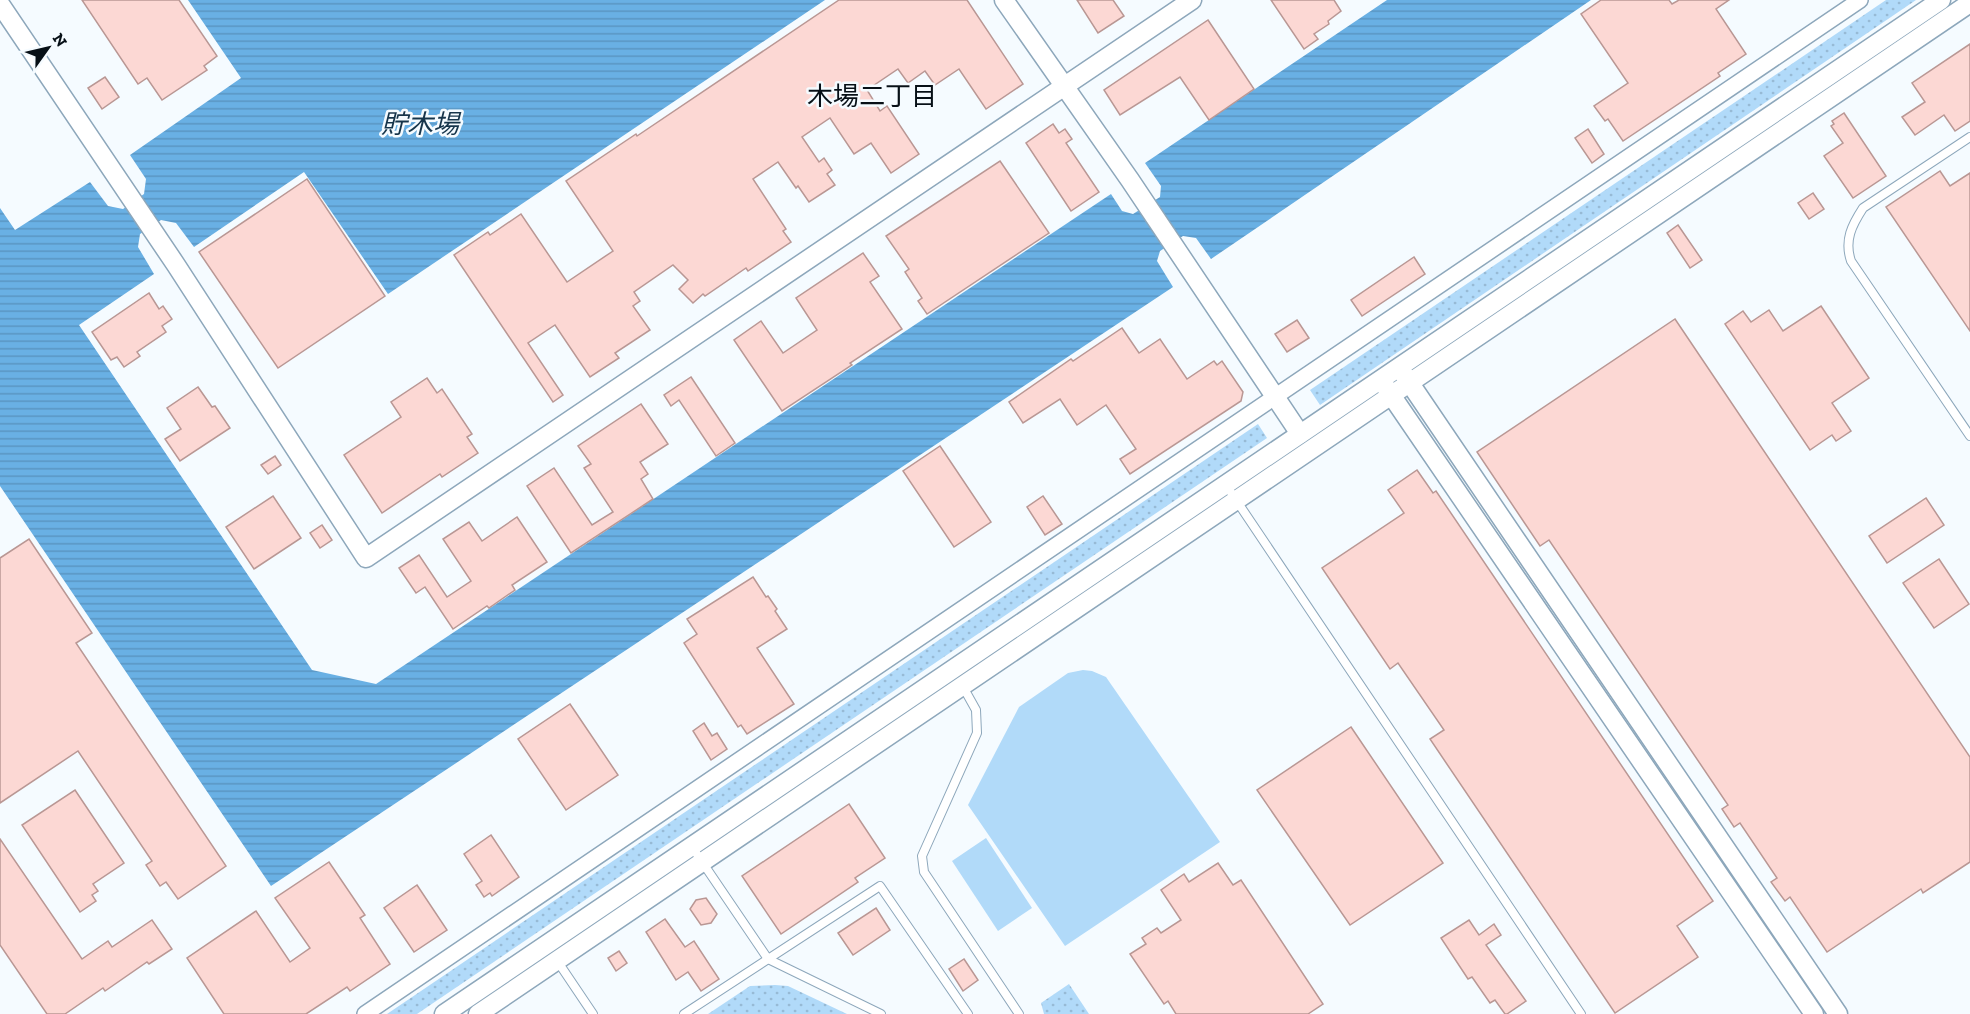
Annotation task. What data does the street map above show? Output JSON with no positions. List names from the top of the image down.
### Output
{
  "districts": ["木場二丁目"],
  "water": ["貯木場"],
  "north": "top right"
}
